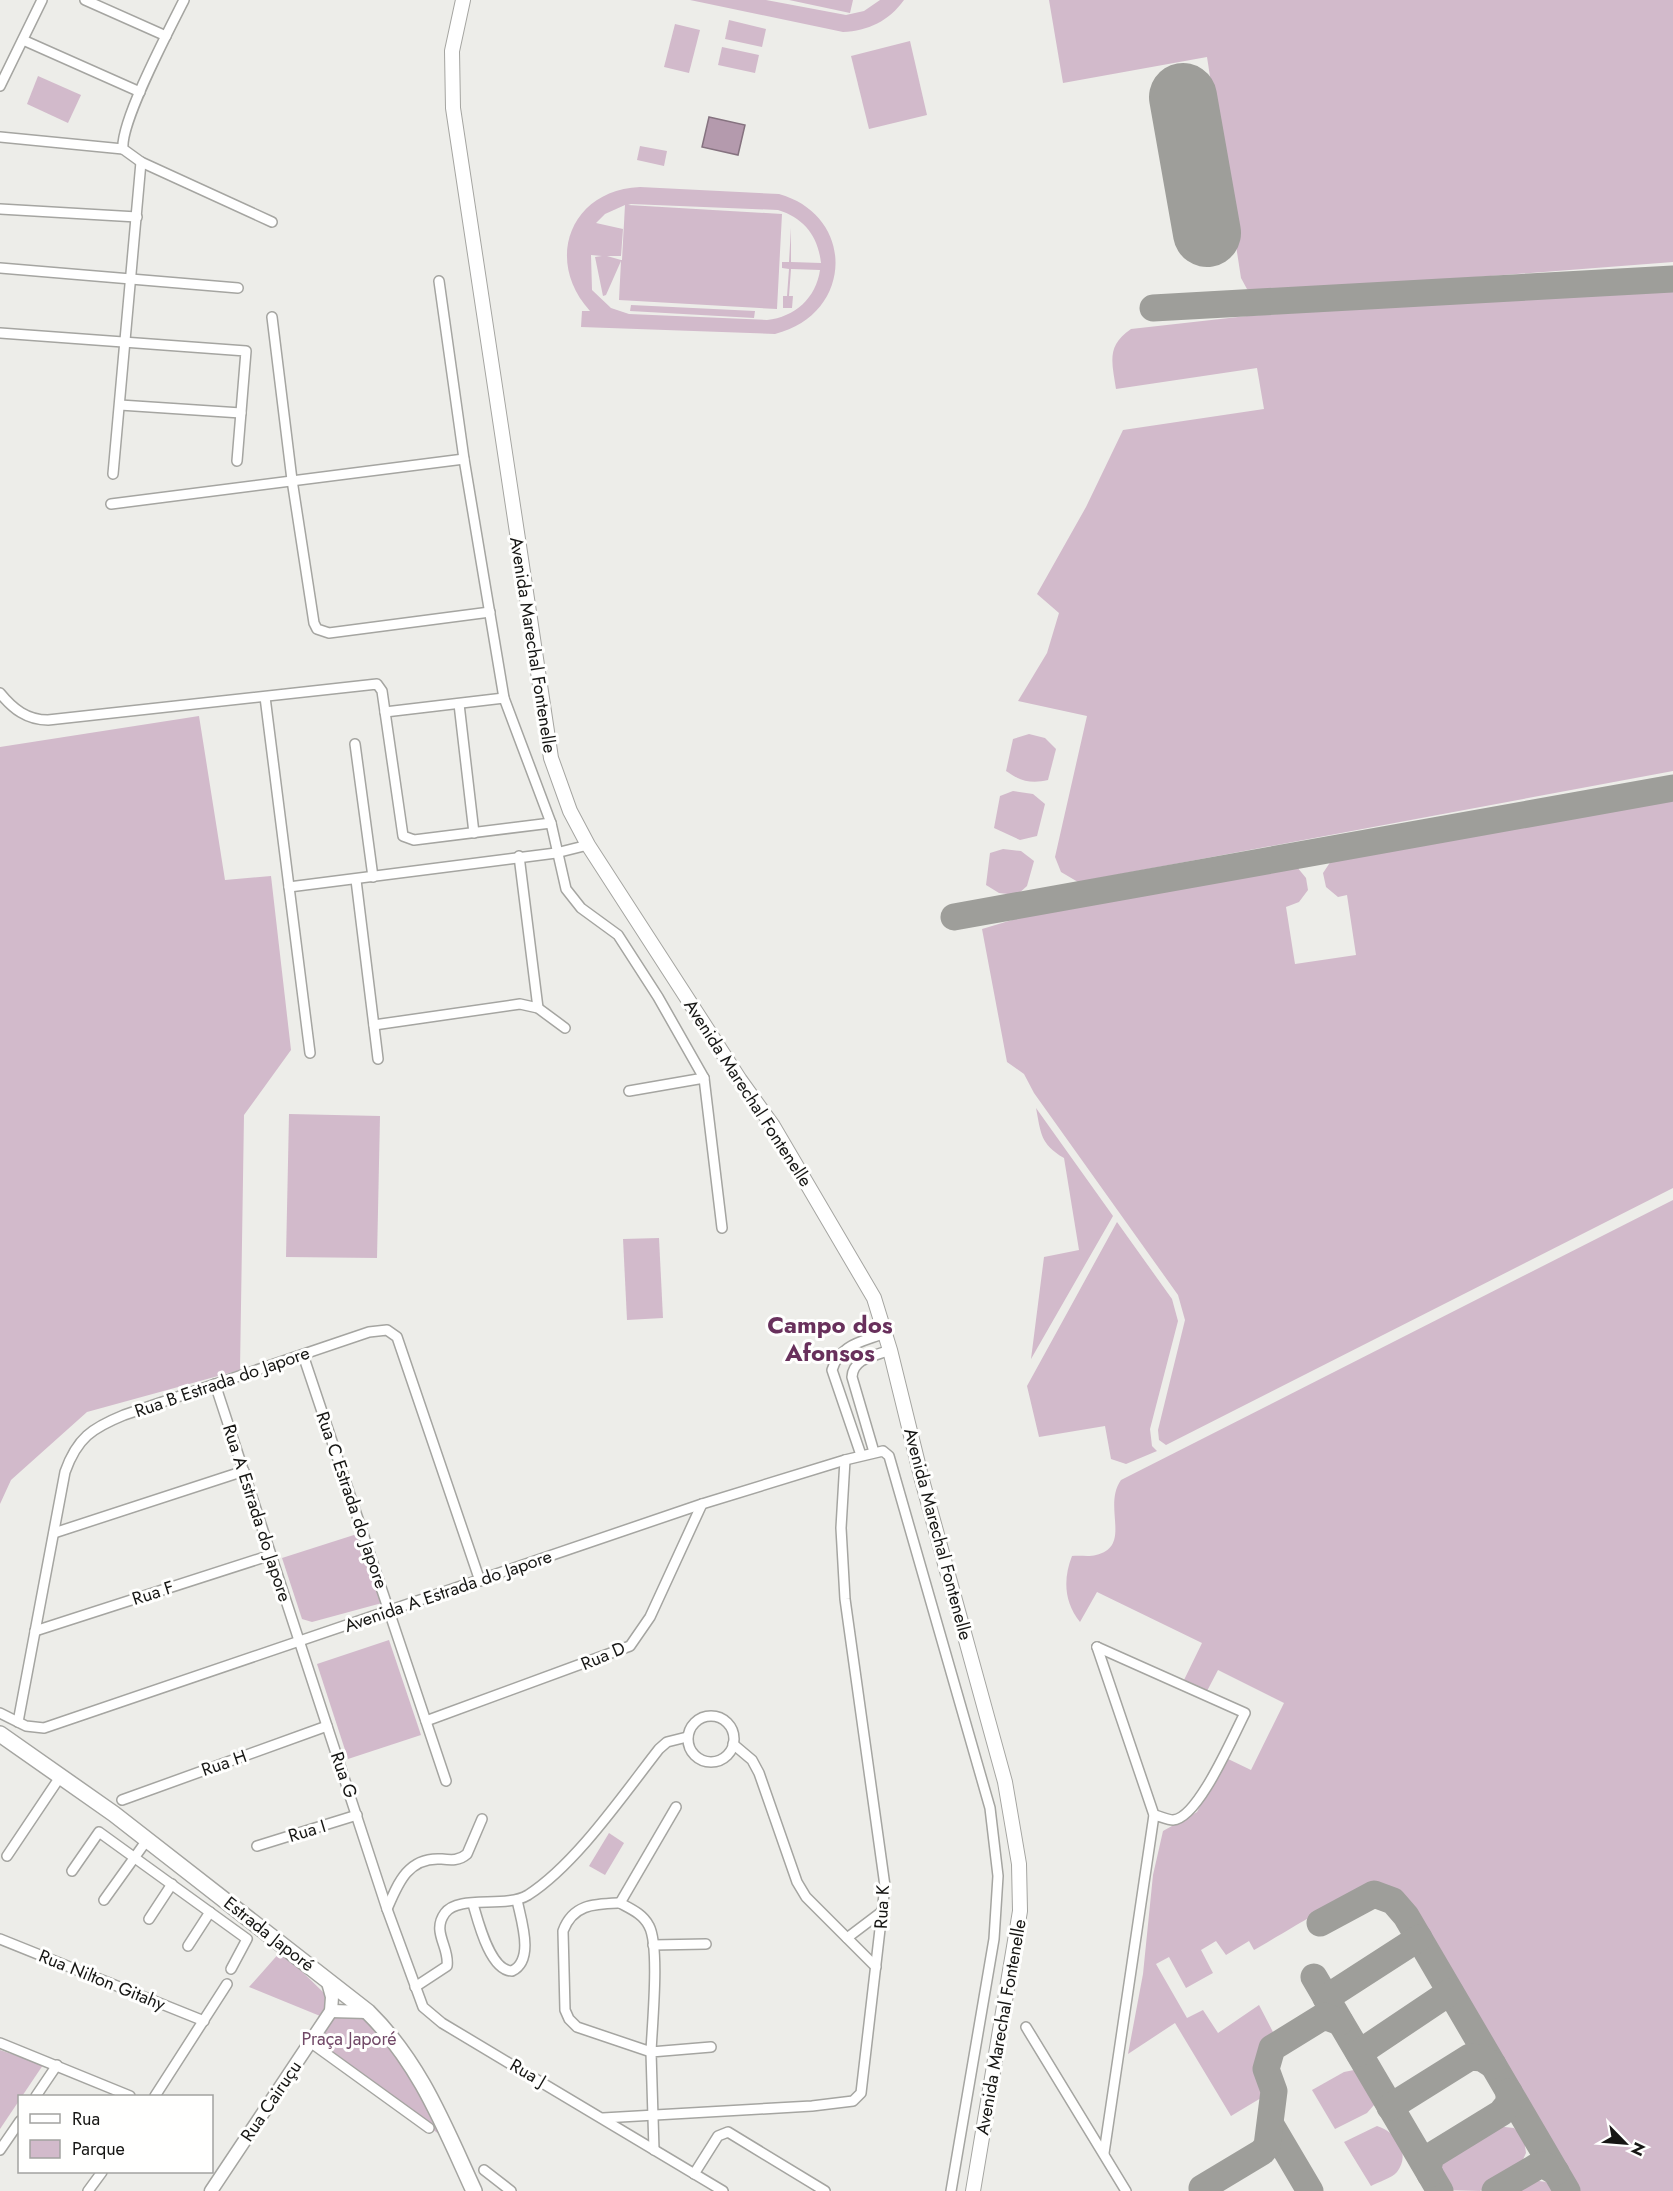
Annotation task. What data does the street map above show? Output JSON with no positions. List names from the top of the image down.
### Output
{
  "streets": {
    "main road": ["Avenida Marechal Fontenelle", "Estrada Japoré"],
    "street": [
      "Rua B Estrada do Japore",
      "Rua C Estrada do Japore",
      "Rua A Estrada do Japore",
      "Avenida A Estrada do Japore",
      "Rua F",
      "Rua D",
      "Rua H",
      "Rua G",
      "Rua I",
      "Rua K",
      "Rua Nilton Gitahy",
      "Rua J",
      "Rua Cairuçu"
    ]
  },
  "crossings": [
    ["Rua B Estrada do Japore", "Rua C Estrada do Japore"],
    ["Rua B Estrada do Japore", "Rua A Estrada do Japore"],
    ["Rua B Estrada do Japore", "Avenida A Estrada do Japore"],
    ["Rua B Estrada do Japore", "Rua F"],
    ["Rua C Estrada do Japore", "Avenida A Estrada do Japore"],
    ["Rua C Estrada do Japore", "Rua D"],
    ["Rua A Estrada do Japore", "Avenida A Estrada do Japore"],
    ["Rua A Estrada do Japore", "Rua F"],
    ["Rua A Estrada do Japore", "Rua G"],
    ["Avenida A Estrada do Japore", "Rua D"],
    ["Avenida A Estrada do Japore", "Rua G"],
    ["Avenida A Estrada do Japore", "Rua K"],
    ["Rua H", "Rua G"],
    ["Rua G", "Rua I"],
    ["Rua G", "Rua J"],
    ["Rua K", "Rua J"]
  ],
  "districts": ["Campo dos Afonsos"],
  "parks": ["Praça Japoré"],
  "legend": ["Rua", "Parque"],
  "north": "bottom right"
}
